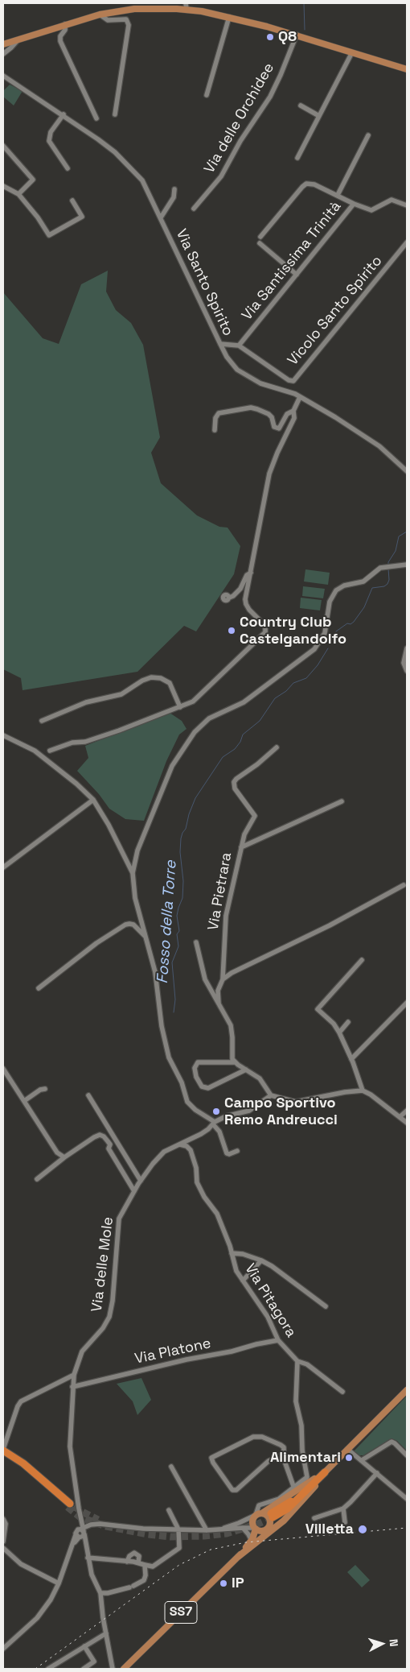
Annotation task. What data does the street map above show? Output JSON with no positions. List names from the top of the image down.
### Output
{
  "streets": {
    "main road": ["SS7"],
    "street": [
      "Via delle Orchidee",
      "Via Santissima Trinità",
      "Via Santo Spirito",
      "Vicolo Santo Spirito",
      "Via Pietrara",
      "Via delle Mole",
      "Via Pitagora",
      "Via Platone"
    ]
  },
  "crossings": [
    ["Via Santissima Trinità", "Vicolo Santo Spirito"],
    ["Via delle Mole", "Via Pitagora"],
    ["Via delle Mole", "Via Platone"],
    ["Via Pitagora", "Via Platone"]
  ],
  "water": ["Fosso della Torre"],
  "places": [
    "Q8",
    "Country Club Castelgandolfo",
    "Campo Sportivo Remo Andreucci",
    "Alimentari",
    "Villetta",
    "IP"
  ],
  "north": "right"
}
